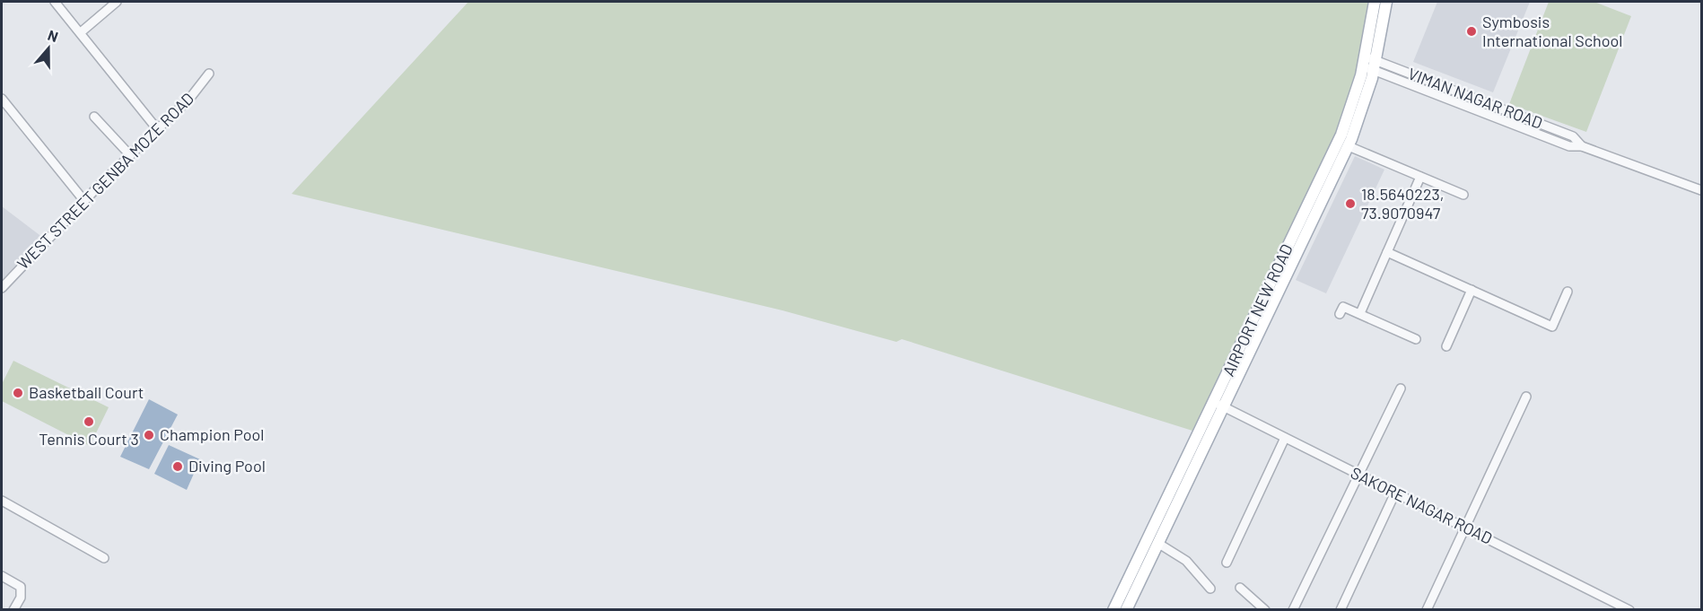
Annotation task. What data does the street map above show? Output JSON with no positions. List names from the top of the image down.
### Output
{
  "streets": {
    "main road": ["AIRPORT NEW ROAD"],
    "street": ["VIMAN NAGAR ROAD", "WEST STREET GENBA MOZE ROAD", "SAKORE NAGAR ROAD"]
  },
  "crossings": [
    ["VIMAN NAGAR ROAD", "AIRPORT NEW ROAD"],
    ["AIRPORT NEW ROAD", "SAKORE NAGAR ROAD"]
  ],
  "places": [
    "Symbosis International School",
    "18.5640223, 73.9070947",
    "Basketball Court",
    "Tennis Court 3",
    "Champion Pool",
    "Diving Pool"
  ],
  "north": "top"
}
